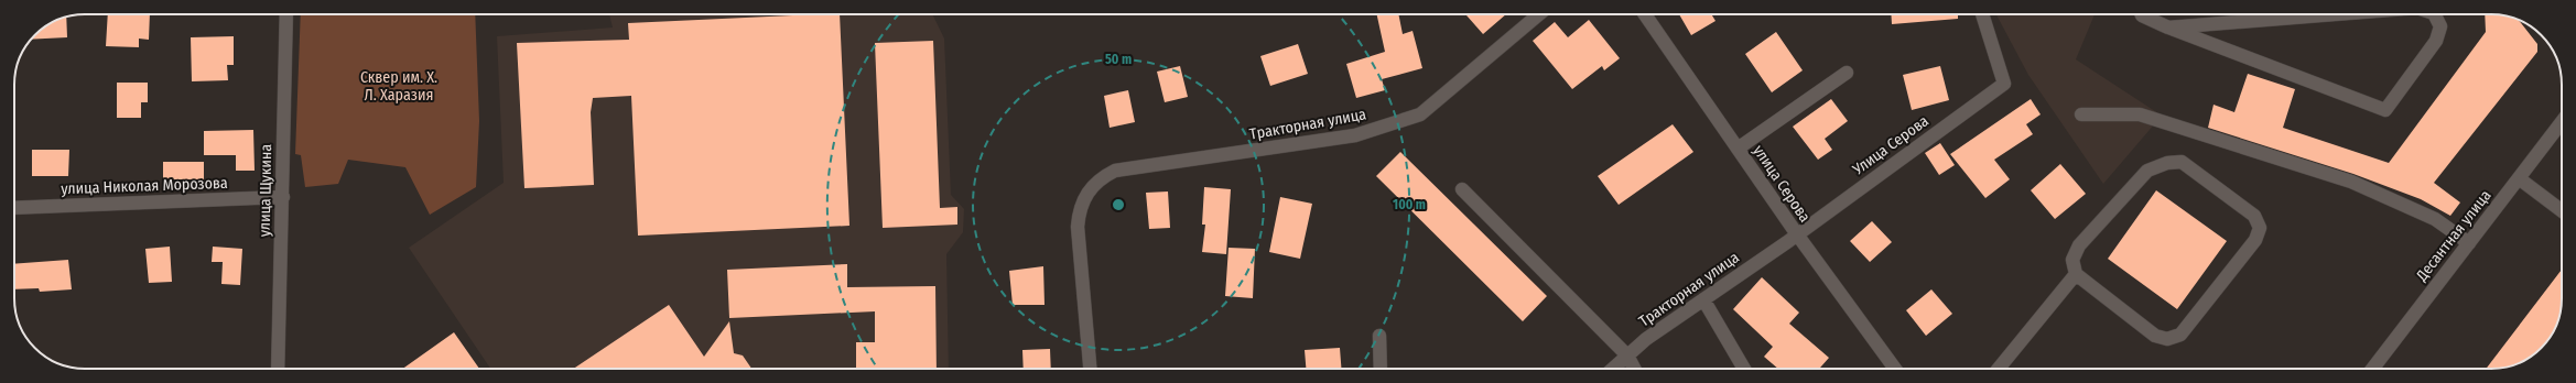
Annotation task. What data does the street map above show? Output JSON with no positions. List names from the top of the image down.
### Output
{
  "streets": {
    "street": [
      "Тракторная улица",
      "Улица Серова",
      "улица Серова",
      "улица Николая Морозова",
      "улица Щукина",
      "Десантная улица"
    ]
  },
  "crossings": [
    ["Тракторная улица", "Улица Серова"],
    ["Тракторная улица", "улица Серова"],
    ["Улица Серова", "улица Серова"],
    ["улица Николая Морозова", "улица Щукина"]
  ],
  "parks": ["Сквер им. Х. Л. Харазия"],
  "rings": ["50 m", "100 m"]
}
